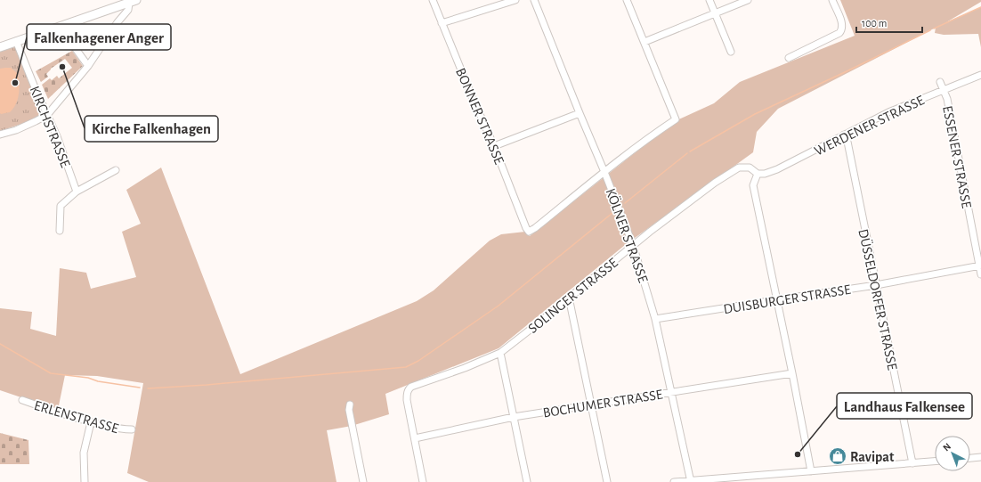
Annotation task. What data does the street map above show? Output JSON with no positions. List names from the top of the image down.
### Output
{
  "streets": {
    "street": [
      "BONNER STRASSE",
      "WERDENER STRASSE",
      "KIRCHSTRASSE",
      "ESSENER STRASSE",
      "KÖLNER STRASSE",
      "SOLINGER STRASSE",
      "DUISBURGER STRASSE",
      "DÜSSELDORFER STRASSE",
      "BOCHUMER STRASSE",
      "ERLENSTRASSE"
    ]
  },
  "crossings": [
    ["BONNER STRASSE", "KÖLNER STRASSE"],
    ["WERDENER STRASSE", "ESSENER STRASSE"],
    ["WERDENER STRASSE", "SOLINGER STRASSE"],
    ["WERDENER STRASSE", "DÜSSELDORFER STRASSE"],
    ["ESSENER STRASSE", "DUISBURGER STRASSE"],
    ["KÖLNER STRASSE", "SOLINGER STRASSE"],
    ["KÖLNER STRASSE", "DUISBURGER STRASSE"],
    ["KÖLNER STRASSE", "BOCHUMER STRASSE"],
    ["SOLINGER STRASSE", "BOCHUMER STRASSE"],
    ["DUISBURGER STRASSE", "DÜSSELDORFER STRASSE"]
  ],
  "places": {
    "other": ["Kirche Falkenhagen", "Falkenhagener Anger", "Landhaus Falkensee"],
    "shop": ["Ravipat"]
  },
  "scale_bar": "100 m",
  "north": "top left"
}
